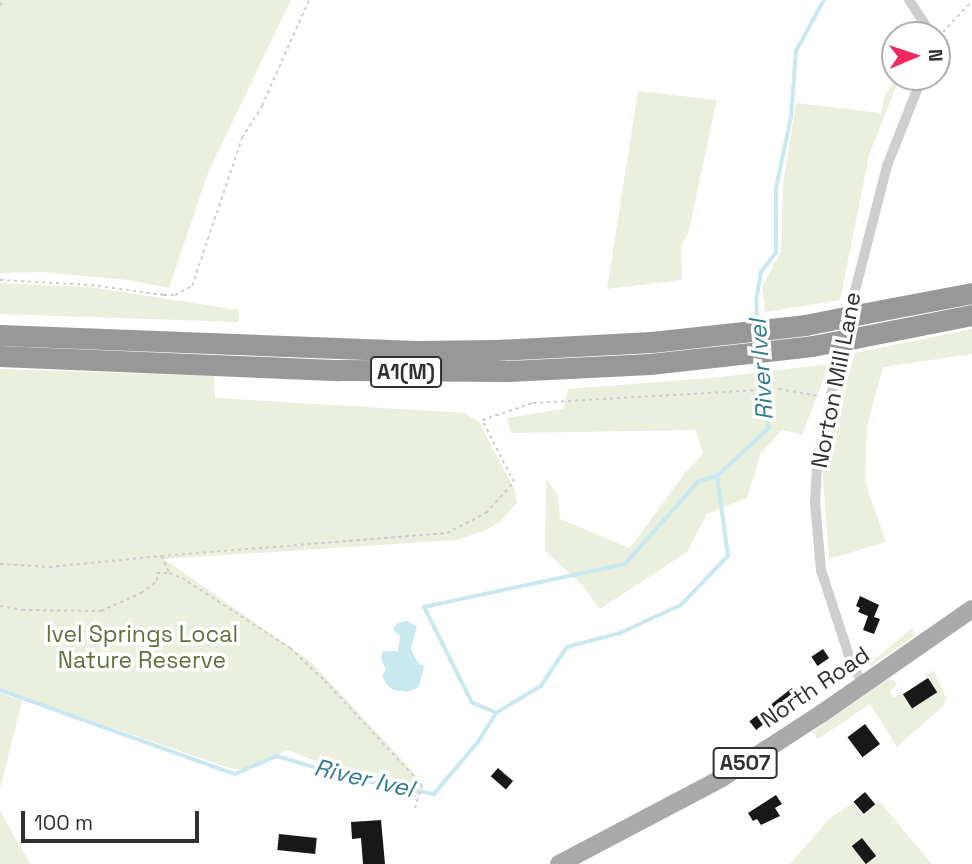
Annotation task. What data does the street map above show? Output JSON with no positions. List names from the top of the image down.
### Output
{
  "streets": {
    "highway": ["A1(M)"],
    "main road": ["North Road", "A507"],
    "street": ["Norton Mill Lane"]
  },
  "crossings": [
    ["Norton Mill Lane", "North Road"]
  ],
  "water": ["River Ivel"],
  "parks": ["Ivel Springs Local Nature Reserve"],
  "scale_bar": "100 m",
  "north": "right"
}
